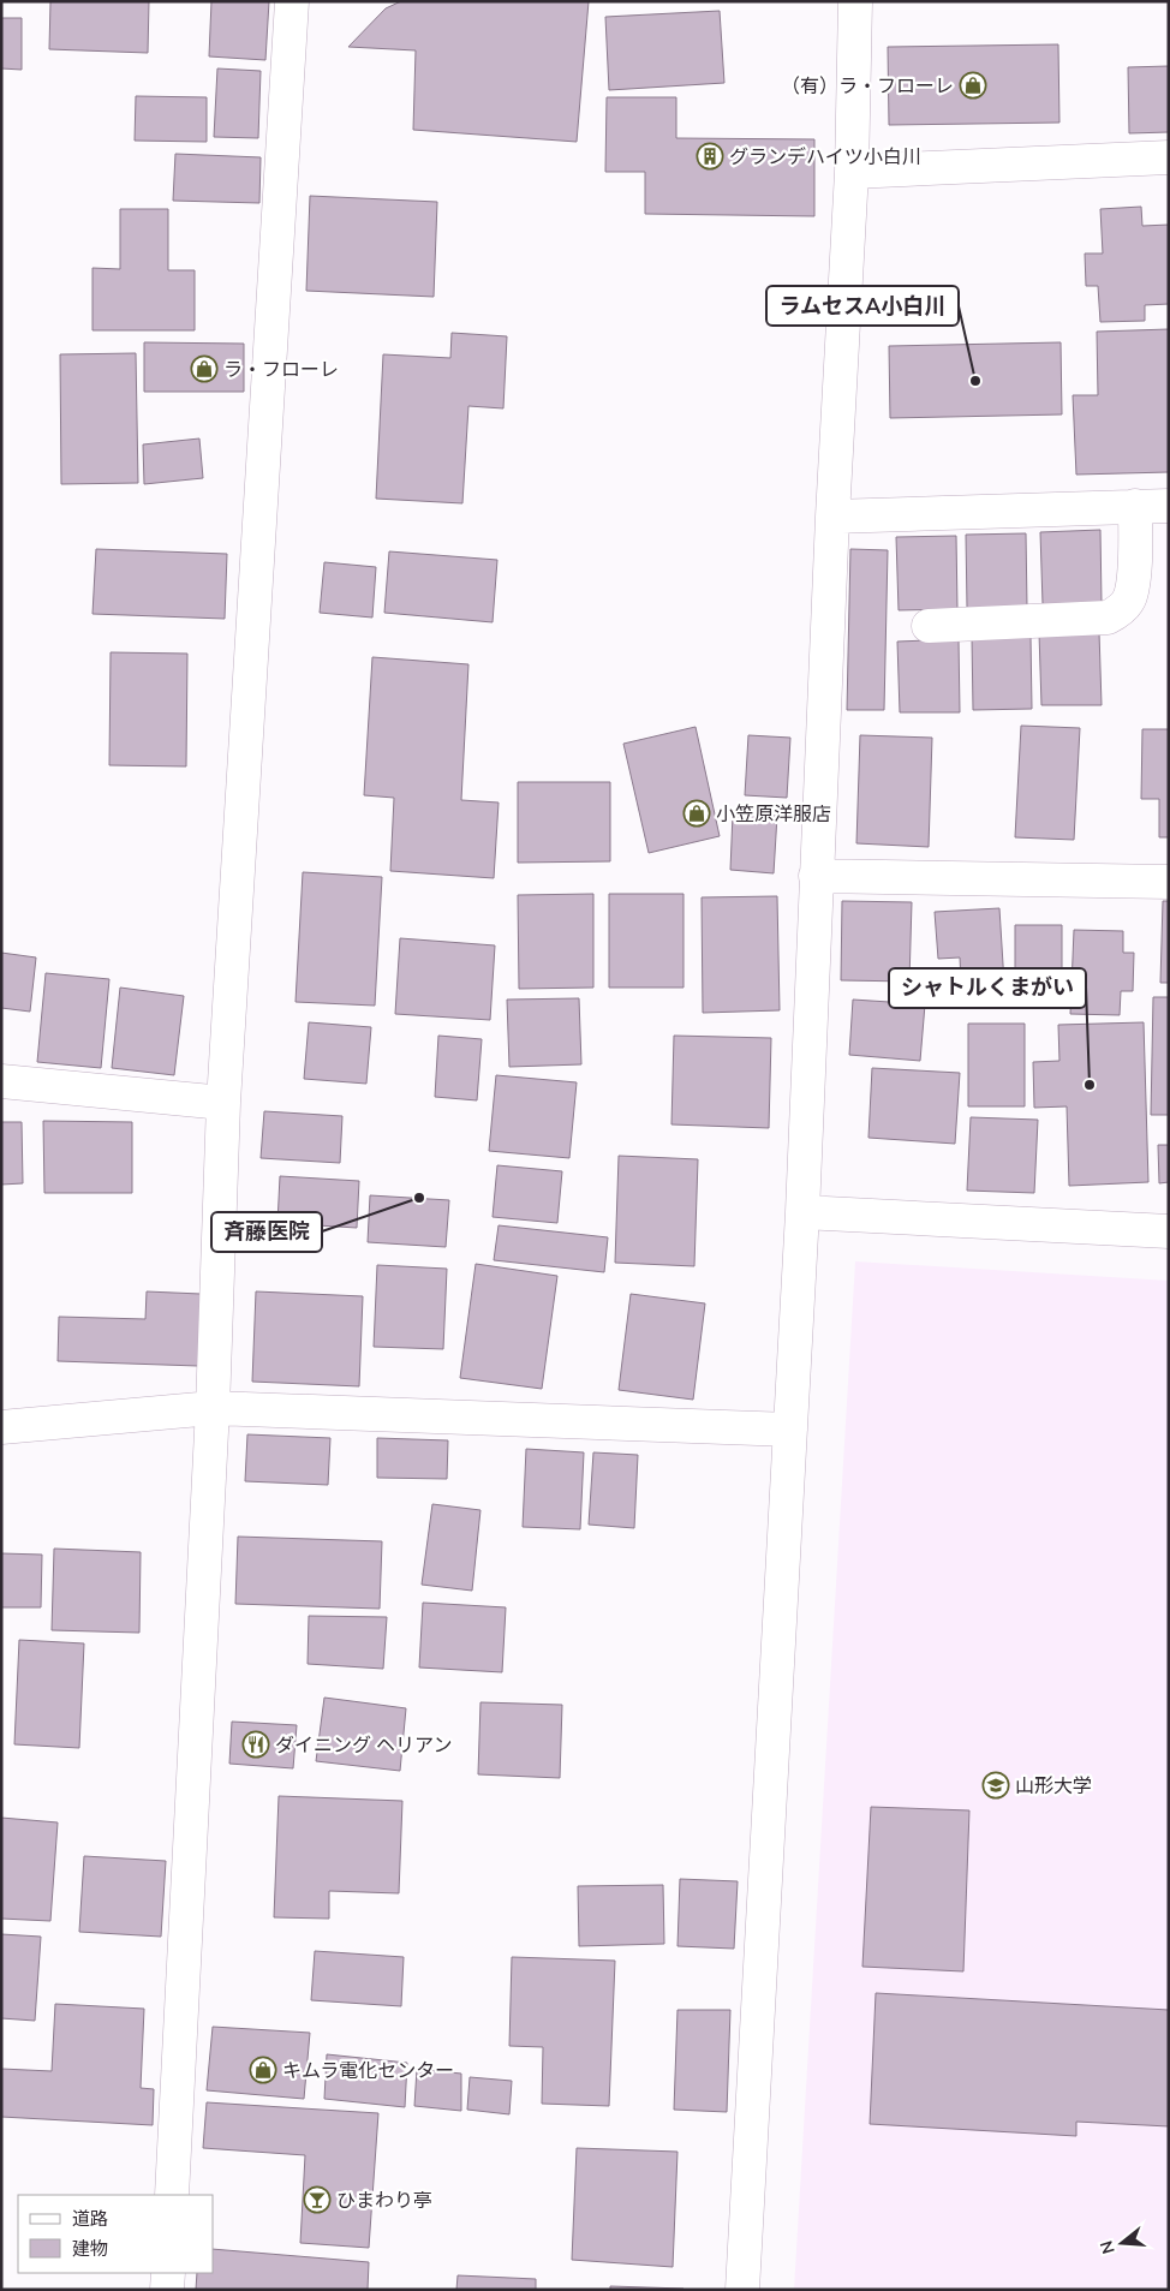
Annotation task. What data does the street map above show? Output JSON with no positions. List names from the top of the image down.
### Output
{
  "places": {
    "shop": [
      "（有）ラ・フローレ",
      "ラ・フローレ",
      "小笠原洋服店",
      "キムラ電化センター"
    ],
    "building": ["グランデハイツ小白川"],
    "other": ["ラムセスA小白川", "シャトルくまがい", "斉藤医院"],
    "restaurant": ["ダイニング ヘリアン"],
    "school or university": ["山形大学"],
    "bar": ["ひまわり亭"]
  },
  "legend": ["道路", "建物"],
  "north": "left"
}
